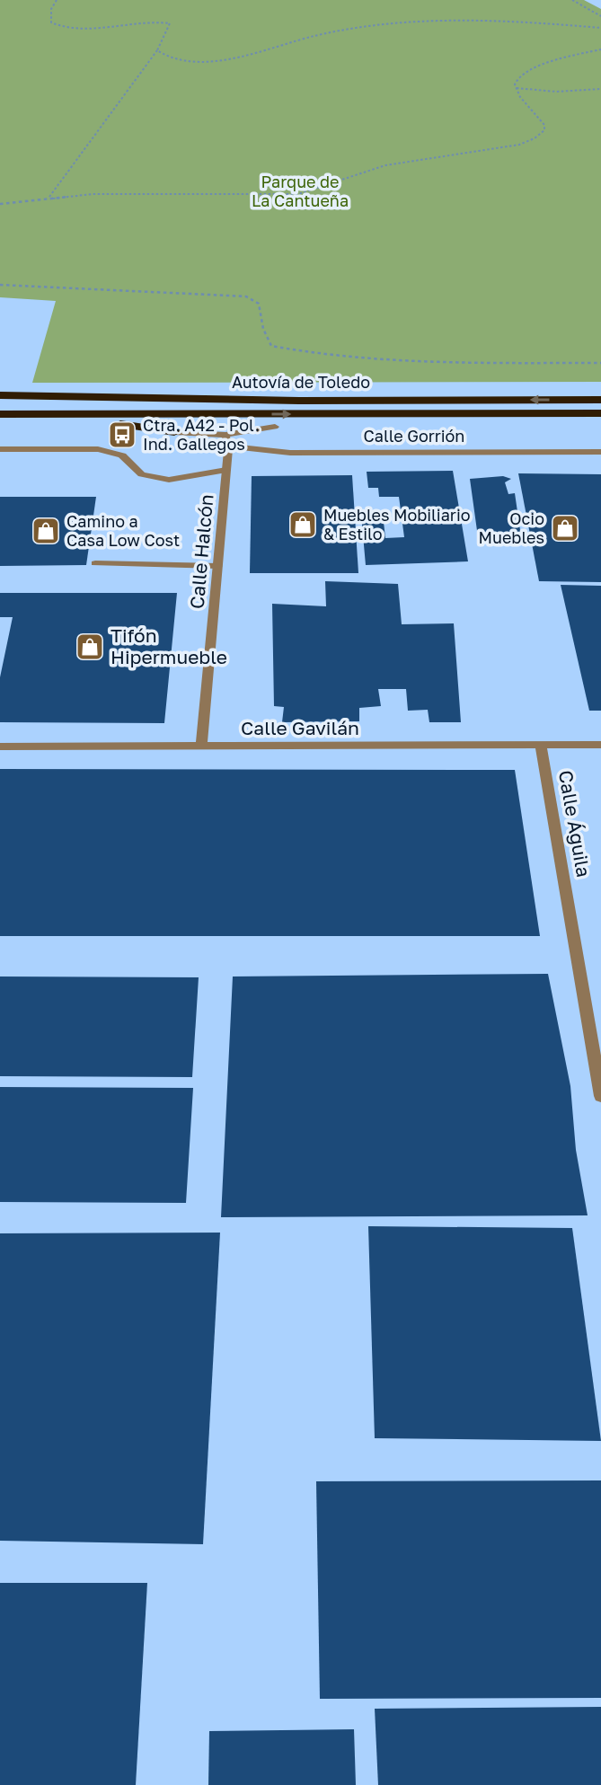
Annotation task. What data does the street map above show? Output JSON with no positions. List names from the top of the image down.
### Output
{
  "streets": {
    "highway": ["Autovía de Toledo"],
    "street": [
      "Calle Gorrión",
      "Calle Halcón",
      "Calle Gavilán",
      "Calle Águila"
    ]
  },
  "crossings": [
    ["Calle Gorrión", "Calle Halcón"],
    ["Calle Halcón", "Calle Gavilán"],
    ["Calle Gavilán", "Calle Águila"]
  ],
  "parks": ["Parque de La Cantueña"],
  "places": {
    "bus stop": ["Ctra. A42 - Pol. Ind. Gallegos"],
    "shop": [
      "Muebles Mobiliario & Estilo",
      "Ocio Muebles",
      "Camino a Casa Low Cost",
      "Tifón Hipermueble"
    ]
  }
}
